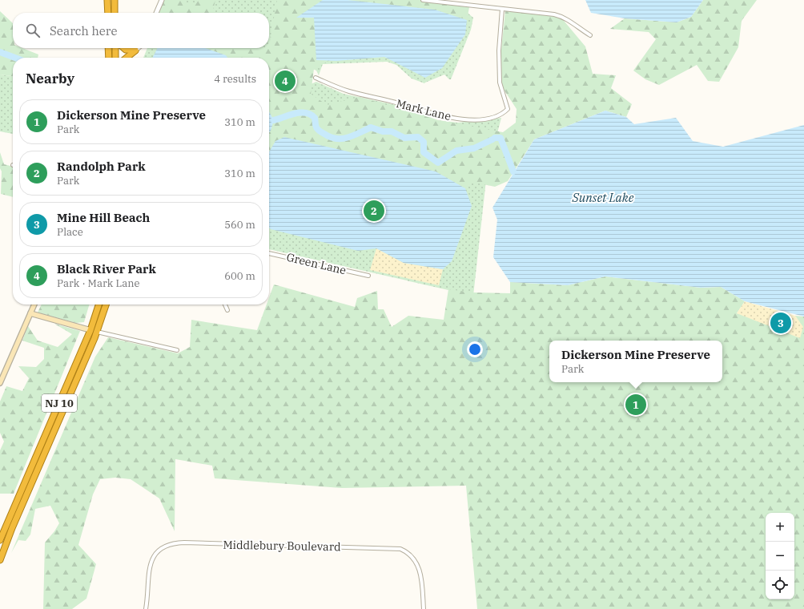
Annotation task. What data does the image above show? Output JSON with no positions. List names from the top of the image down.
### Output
{
  "streets": {
    "highway": ["NJ 10"],
    "street": ["Mark Lane", "Green Lane", "Middlebury Boulevard"]
  },
  "water": ["Sunset Lake"],
  "page": {
    "search": "Search here",
    "heading": ["Nearby", "4 results"],
    "pins": [
      "4",
      "2",
      "3",
      "1"
    ],
    "list": [
      {
        "mark": "1",
        "name": "Dickerson Mine Preserve",
        "note": "Park",
        "value": "310 m"
      },
      {
        "mark": "2",
        "name": "Randolph Park",
        "note": "Park",
        "value": "310 m"
      },
      {
        "mark": "3",
        "name": "Mine Hill Beach",
        "note": "Place",
        "value": "560 m"
      },
      {
        "mark": "4",
        "name": "Black River Park",
        "note": "Park · Mark Lane",
        "value": "600 m"
      }
    ],
    "popup": ["Dickerson Mine Preserve", "Park"],
    "map_buttons": ["+", "−"]
  }
}
